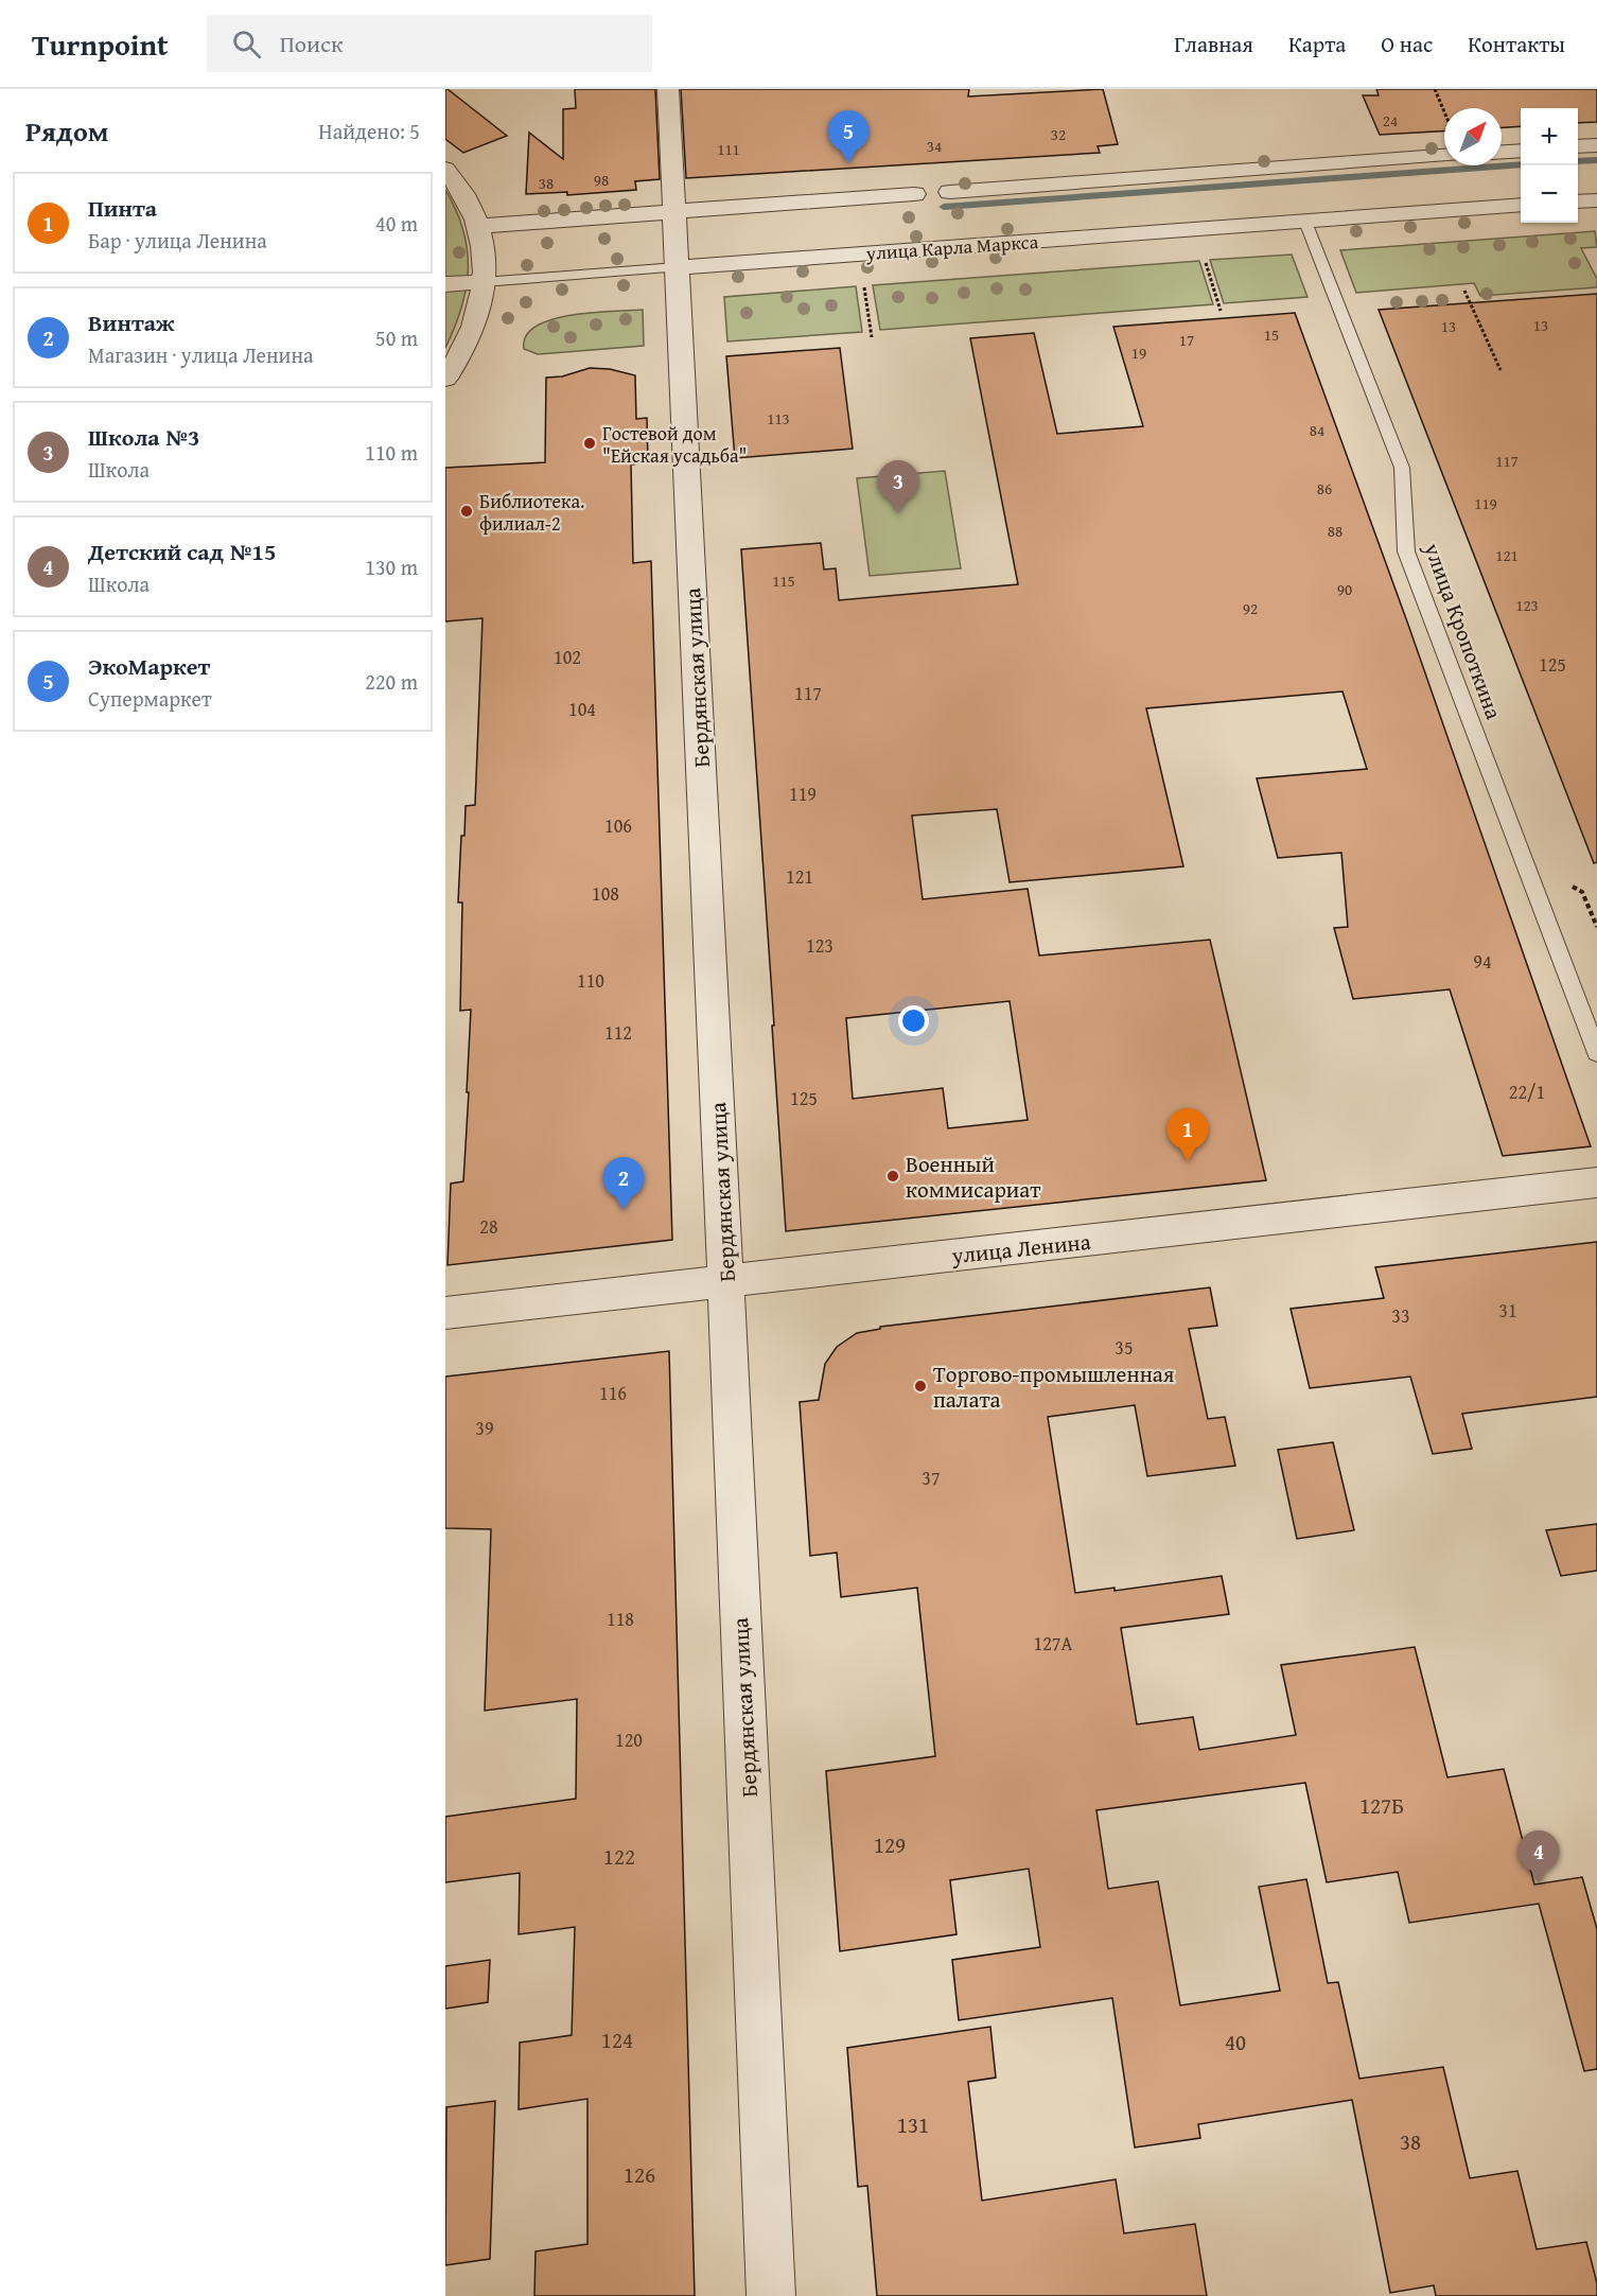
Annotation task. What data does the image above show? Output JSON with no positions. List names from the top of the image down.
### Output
{
  "streets": {
    "street": ["улица Карла Маркса", "Бердянская улица", "улица Ленина"],
    "lane": ["улица Кропоткина"]
  },
  "crossings": [
    ["улица Карла Маркса", "улица Кропоткина"],
    ["улица Карла Маркса", "Бердянская улица"],
    ["Бердянская улица", "улица Ленина"]
  ],
  "places": [
    "Гостевой дом \"Ейская усадьба\"",
    "Библиотека. филиал-2",
    "Военный коммисариат",
    "Торгово-промышленная палата"
  ],
  "house_numbers": [
    "24",
    "32",
    "34",
    "111",
    "98",
    "38",
    "13",
    "13",
    "15",
    "17",
    "19",
    "113",
    "84",
    "117",
    "86",
    "119",
    "88",
    "121",
    "115",
    "90",
    "123",
    "92",
    "102",
    "125",
    "117",
    "104",
    "119",
    "106",
    "121",
    "108",
    "123",
    "94",
    "110",
    "112",
    "22/1",
    "125",
    "28",
    "31",
    "33",
    "35",
    "116",
    "39",
    "37",
    "118",
    "127А",
    "120",
    "127Б",
    "129",
    "122",
    "124",
    "40",
    "131",
    "38",
    "126"
  ],
  "north": "top right",
  "page": {
    "header": "Turnpoint",
    "search": "Поиск",
    "nav": [
      "Главная",
      "Карта",
      "О нас",
      "Контакты"
    ],
    "heading": ["Рядом", "Найдено: 5"],
    "map_buttons": ["+", "−"],
    "pins": [
      "5",
      "3",
      "1",
      "2",
      "4"
    ],
    "list": [
      {
        "mark": "1",
        "name": "Пинта",
        "note": "Бар · улица Ленина",
        "value": "40 m"
      },
      {
        "mark": "2",
        "name": "Винтаж",
        "note": "Магазин · улица Ленина",
        "value": "50 m"
      },
      {
        "mark": "3",
        "name": "Школа №3",
        "note": "Школа",
        "value": "110 m"
      },
      {
        "mark": "4",
        "name": "Детский сад №15",
        "note": "Школа",
        "value": "130 m"
      },
      {
        "mark": "5",
        "name": "ЭкоМаркет",
        "note": "Супермаркет",
        "value": "220 m"
      }
    ]
  }
}
